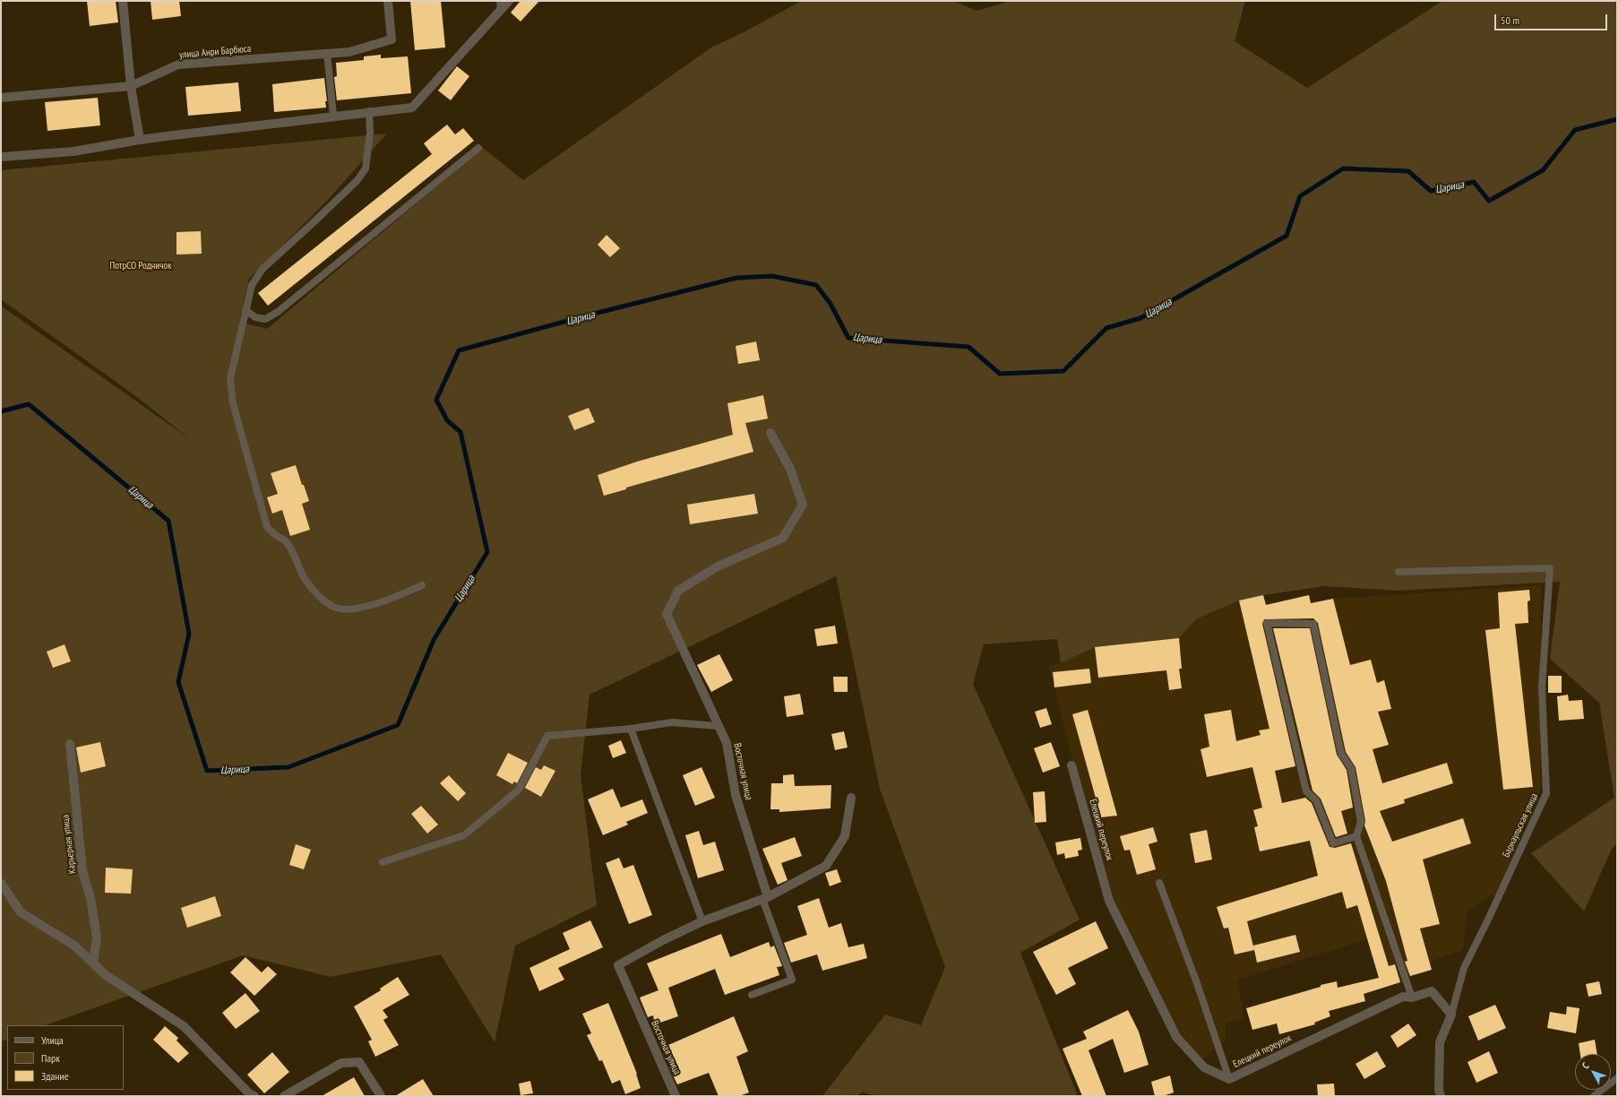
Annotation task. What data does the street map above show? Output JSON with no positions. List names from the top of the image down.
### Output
{
  "streets": {
    "street": [
      "улица Анри Барбюса",
      "Восточная улица",
      "Елецкий переулок",
      "Карьерная улица"
    ],
    "lane": ["Барнаульская улица"]
  },
  "crossings": [
    ["Барнаульская улица", "Елецкий переулок"]
  ],
  "water": ["Царица"],
  "parks": ["ПотрСО Родничок"],
  "legend": ["Улица", "Парк", "Здание"],
  "scale_bar": "50 m",
  "north": "top left"
}
